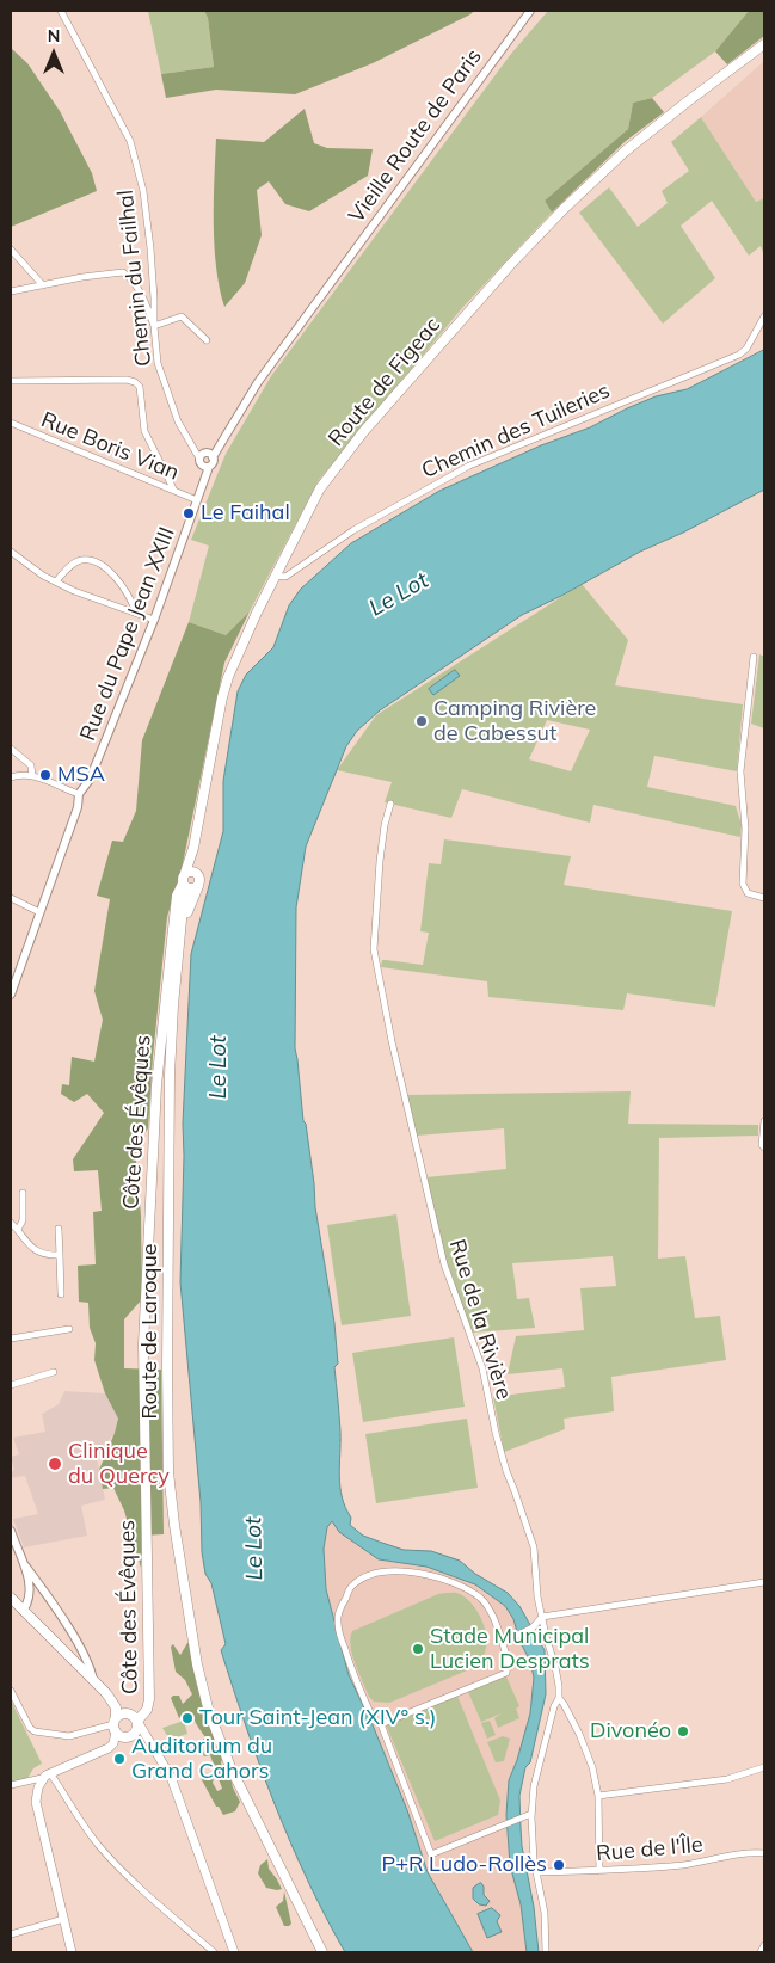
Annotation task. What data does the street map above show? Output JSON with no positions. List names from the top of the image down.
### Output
{
  "streets": {
    "main road": ["Route de Figeac", "Côte des Évêques", "Route de Laroque"],
    "street": [
      "Vieille Route de Paris",
      "Chemin du Failhal",
      "Chemin des Tuileries",
      "Rue Boris Vian",
      "Rue du Pape Jean XXIII",
      "Rue de la Rivière",
      "Rue de l'Île"
    ]
  },
  "crossings": [
    ["Vieille Route de Paris", "Rue du Pape Jean XXIII"],
    ["Chemin du Failhal", "Rue du Pape Jean XXIII"],
    ["Route de Figeac", "Chemin des Tuileries"],
    ["Route de Figeac", "Côte des Évêques"],
    ["Route de Figeac", "Route de Laroque"],
    ["Rue Boris Vian", "Rue du Pape Jean XXIII"],
    ["Côte des Évêques", "Route de Laroque"],
    ["Rue de la Rivière", "Rue de l'Île"]
  ],
  "water": ["Le Lot"],
  "places": [
    "Le Faihal",
    "Camping Rivière de Cabessut",
    "MSA",
    "Clinique du Quercy",
    "Stade Municipal Lucien Desprats",
    "Tour Saint-Jean (XIV° s.)",
    "Divonéo",
    "Auditorium du Grand Cahors",
    "P+R Ludo-Rollès"
  ],
  "north": "top"
}
